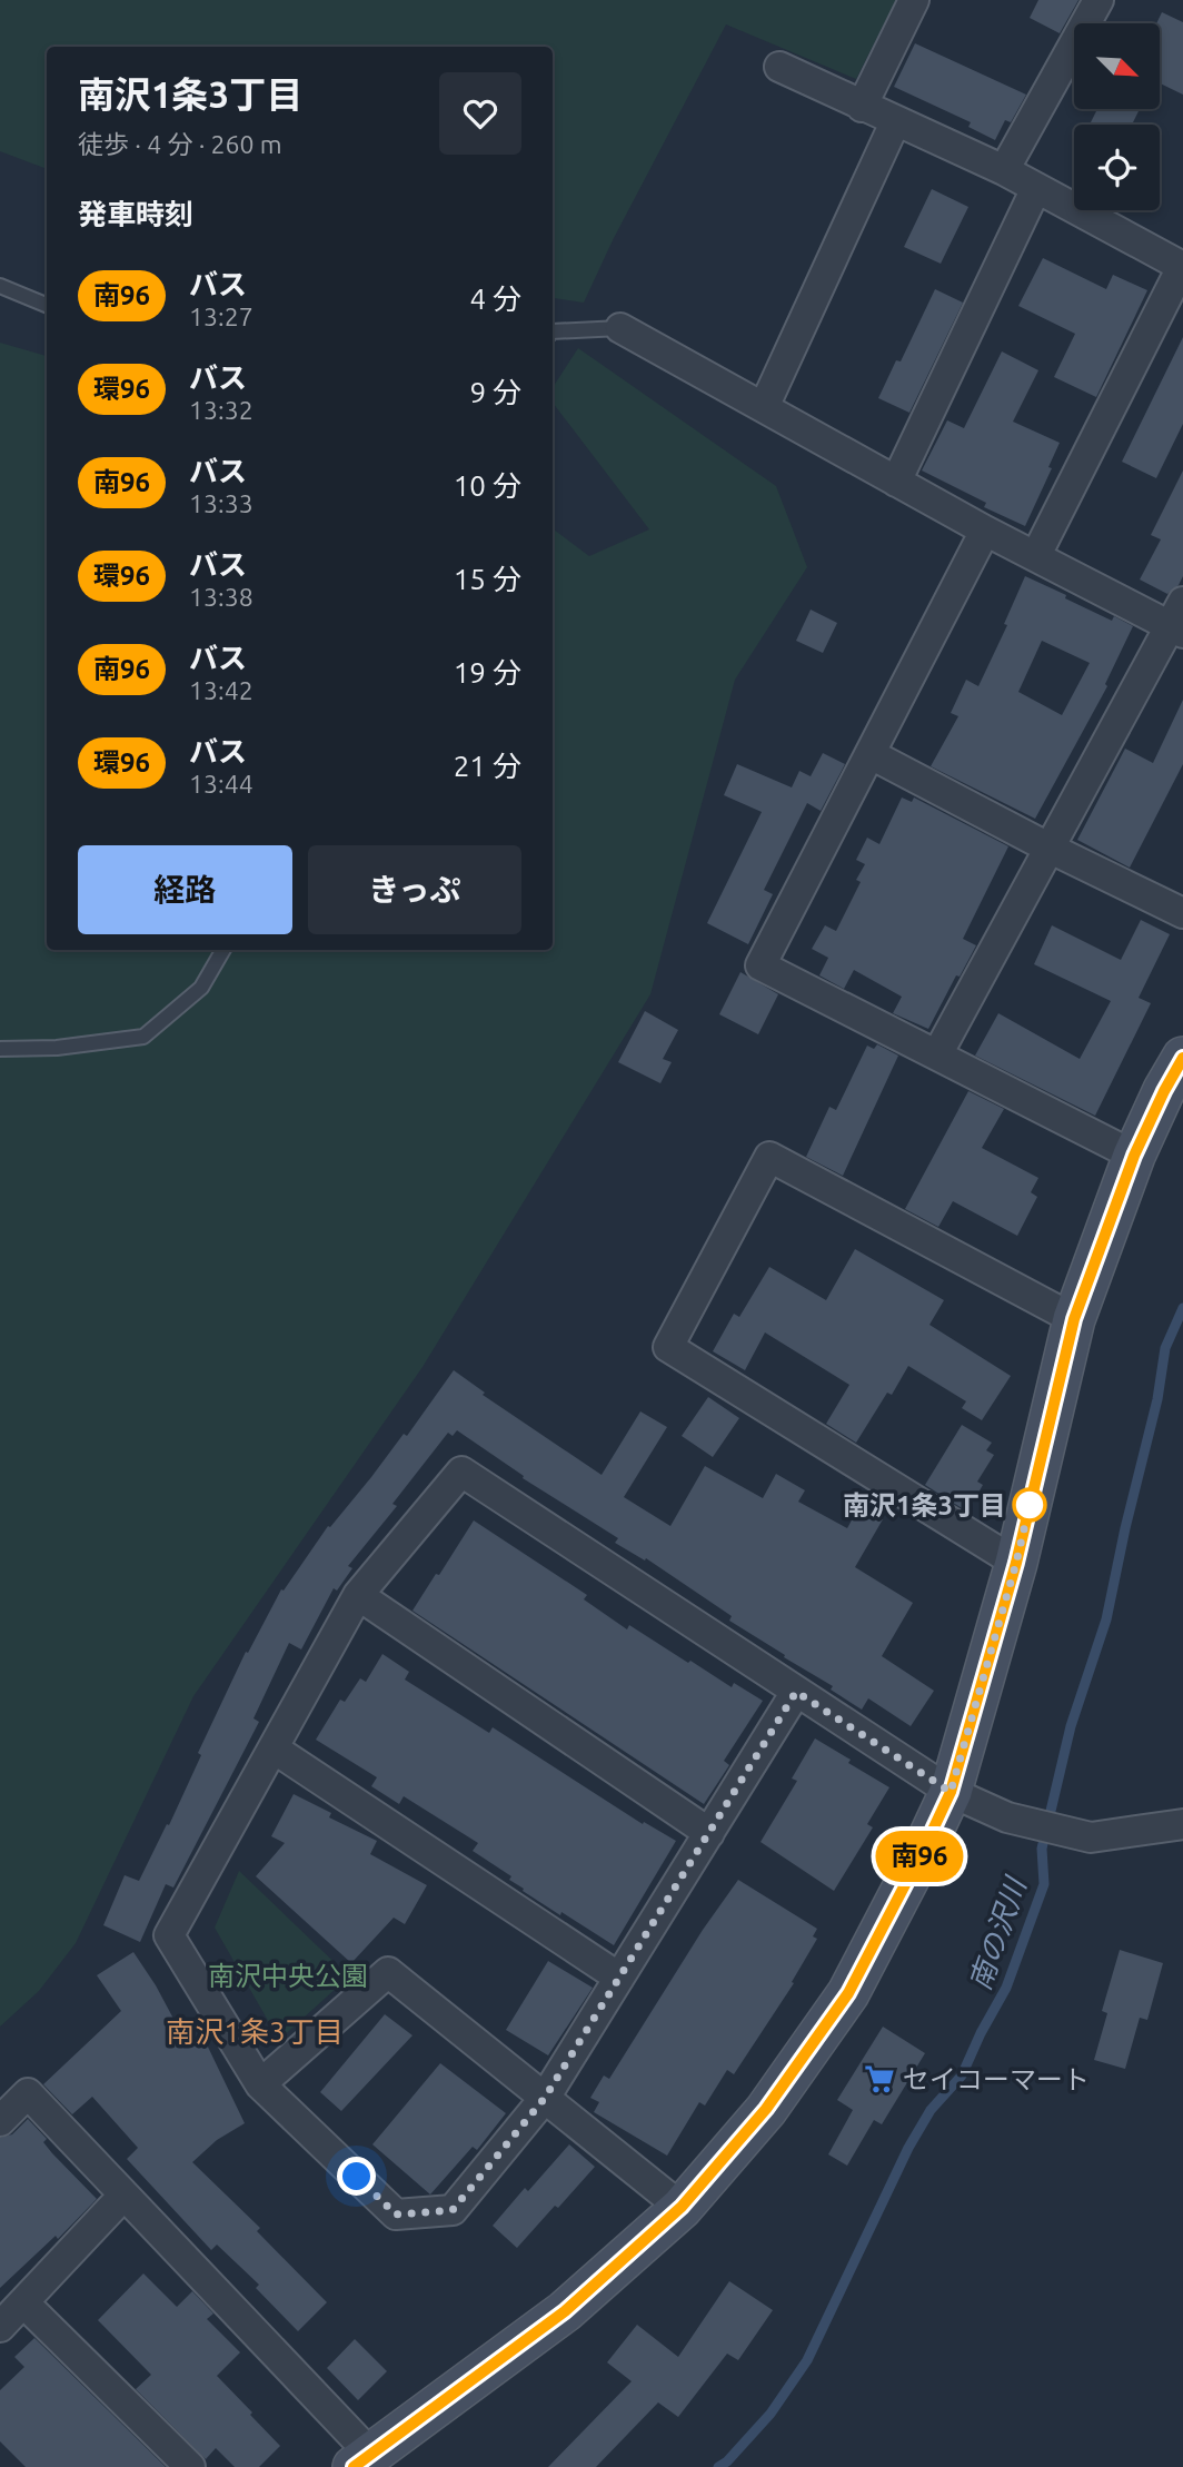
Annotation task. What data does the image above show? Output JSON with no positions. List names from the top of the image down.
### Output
{
  "districts": ["南沢1条3丁目"],
  "water": ["南の沢川"],
  "parks": ["南沢中央公園"],
  "places": {
    "other": ["南沢1条3丁目"],
    "supermarket": ["セイコーマート"]
  },
  "lines": ["bus line 南96"],
  "north": "bottom right",
  "page": {
    "on_map": "南96",
    "heading": [
      ["南沢1条3丁目", "徒歩 · 4 分 · 260 m"],
      "発車時刻"
    ],
    "list": [
      {
        "mark": "南96",
        "name": "バス",
        "note": "13:27",
        "value": "4 分"
      },
      {
        "mark": "環96",
        "name": "バス",
        "note": "13:32",
        "value": "9 分"
      },
      {
        "mark": "南96",
        "name": "バス",
        "note": "13:33",
        "value": "10 分"
      },
      {
        "mark": "環96",
        "name": "バス",
        "note": "13:38",
        "value": "15 分"
      },
      {
        "mark": "南96",
        "name": "バス",
        "note": "13:42",
        "value": "19 分"
      },
      {
        "mark": "環96",
        "name": "バス",
        "note": "13:44",
        "value": "21 分"
      }
    ],
    "buttons": ["経路", "きっぷ"]
  }
}
